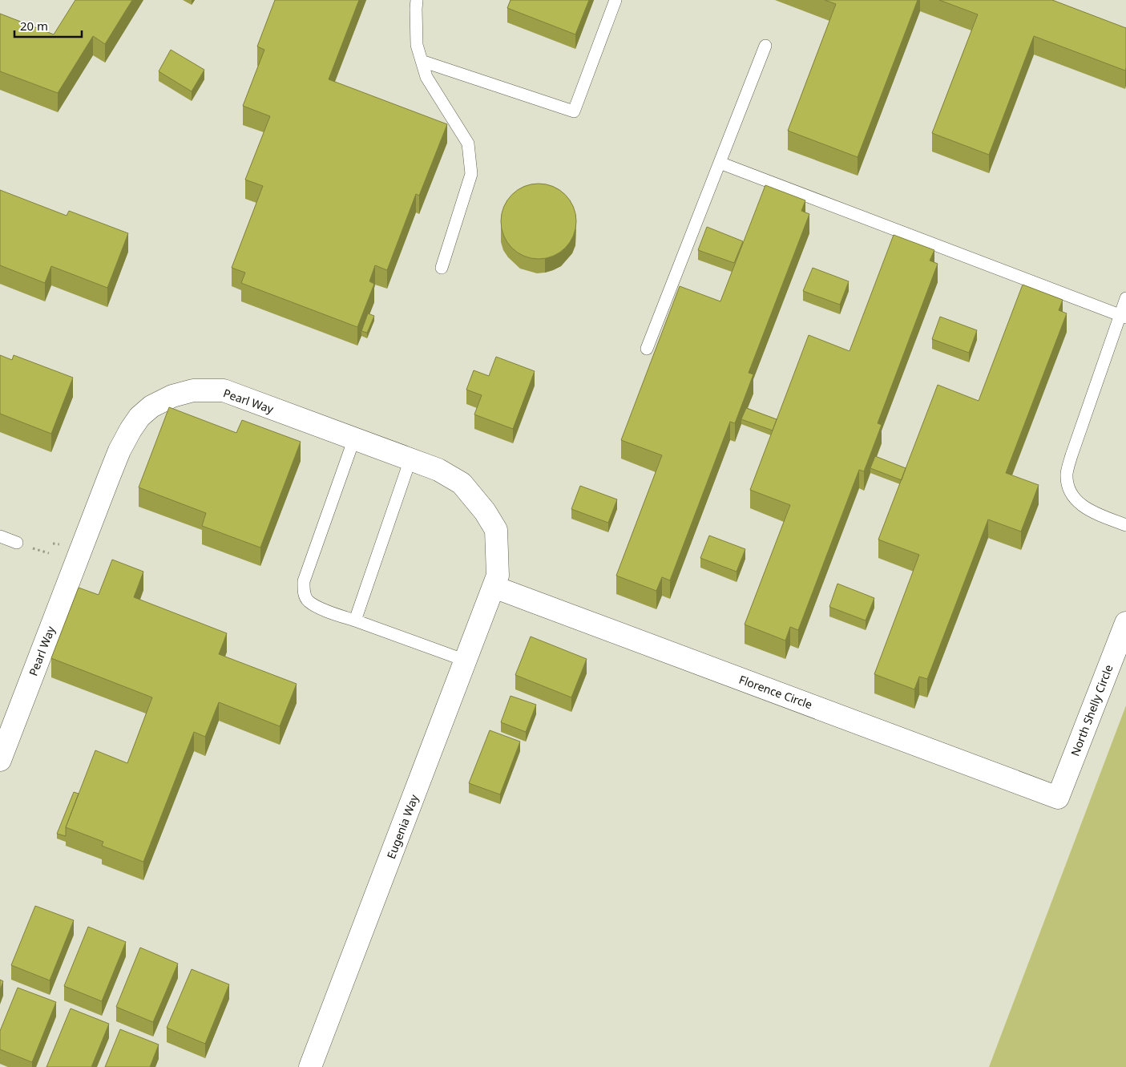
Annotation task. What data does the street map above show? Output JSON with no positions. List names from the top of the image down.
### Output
{
  "streets": {
    "street": [
      "Pearl Way",
      "Florence Circle",
      "North Shelly Circle",
      "Eugenia Way"
    ]
  },
  "crossings": [
    ["Pearl Way", "Florence Circle"],
    ["Pearl Way", "Eugenia Way"],
    ["Florence Circle", "North Shelly Circle"],
    ["Florence Circle", "Eugenia Way"]
  ],
  "scale_bar": "20 m"
}
